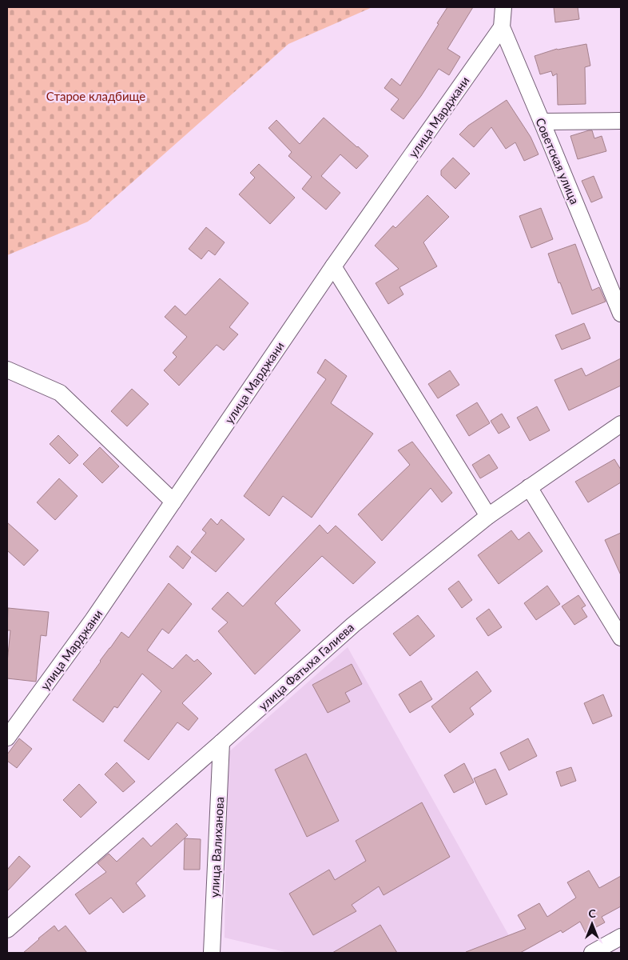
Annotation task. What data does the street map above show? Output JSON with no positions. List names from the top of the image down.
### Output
{
  "streets": {
    "street": [
      "улица Марджани",
      "Советская улица",
      "улица Фатыха Галиева",
      "улица Валиханова"
    ]
  },
  "crossings": [
    ["улица Марджани", "Советская улица"],
    ["улица Фатыха Галиева", "улица Валиханова"]
  ],
  "parks": ["Старое кладбище"],
  "north": "top"
}
